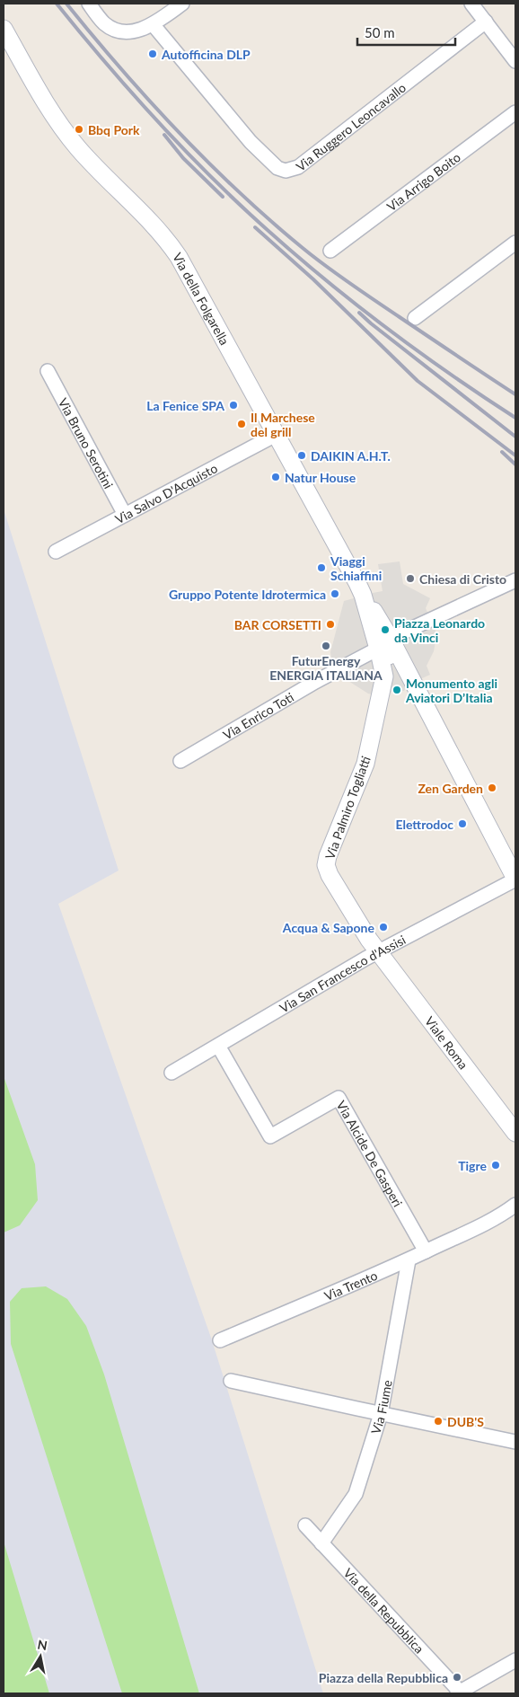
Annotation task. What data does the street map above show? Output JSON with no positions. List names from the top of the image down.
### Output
{
  "streets": {
    "street": [
      "Via Ruggero Leoncavallo",
      "Via Arrigo Boito",
      "Via della Folgarella",
      "Via Bruno Serotini",
      "Via Salvo D'Acquisto",
      "Via Enrico Toti",
      "Via Palmiro Togliatti",
      "Via San Francesco d'Assisi",
      "Viale Roma",
      "Via Alcide De Gasperi",
      "Via Trento",
      "Via Fiume",
      "Via della Repubblica"
    ]
  },
  "crossings": [
    ["Via della Folgarella", "Via Salvo D'Acquisto"],
    ["Via della Folgarella", "Via Enrico Toti"],
    ["Via Bruno Serotini", "Via Salvo D'Acquisto"],
    ["Via Palmiro Togliatti", "Via San Francesco d'Assisi"],
    ["Via Palmiro Togliatti", "Viale Roma"],
    ["Via San Francesco d'Assisi", "Viale Roma"],
    ["Via San Francesco d'Assisi", "Via Alcide De Gasperi"],
    ["Via Alcide De Gasperi", "Via Trento"],
    ["Via Trento", "Via Fiume"],
    ["Via Fiume", "Via della Repubblica"]
  ],
  "places": [
    "Autofficina DLP",
    "Bbq Pork",
    "La Fenice SPA",
    "Il Marchese del grill",
    "DAIKIN A.H.T.",
    "Natur House",
    "Viaggi Schiaffini",
    "Chiesa di Cristo",
    "Gruppo Potente Idrotermica",
    "BAR CORSETTI",
    "Piazza Leonardo da Vinci",
    "FuturEnergy ENERGIA ITALIANA",
    "Monumento agli Aviatori D’Italia",
    "Zen Garden",
    "Elettrodoc",
    "Acqua & Sapone",
    "Tigre",
    "DUB'S",
    "Piazza della Repubblica"
  ],
  "scale_bar": "50 m",
  "north": "top"
}
